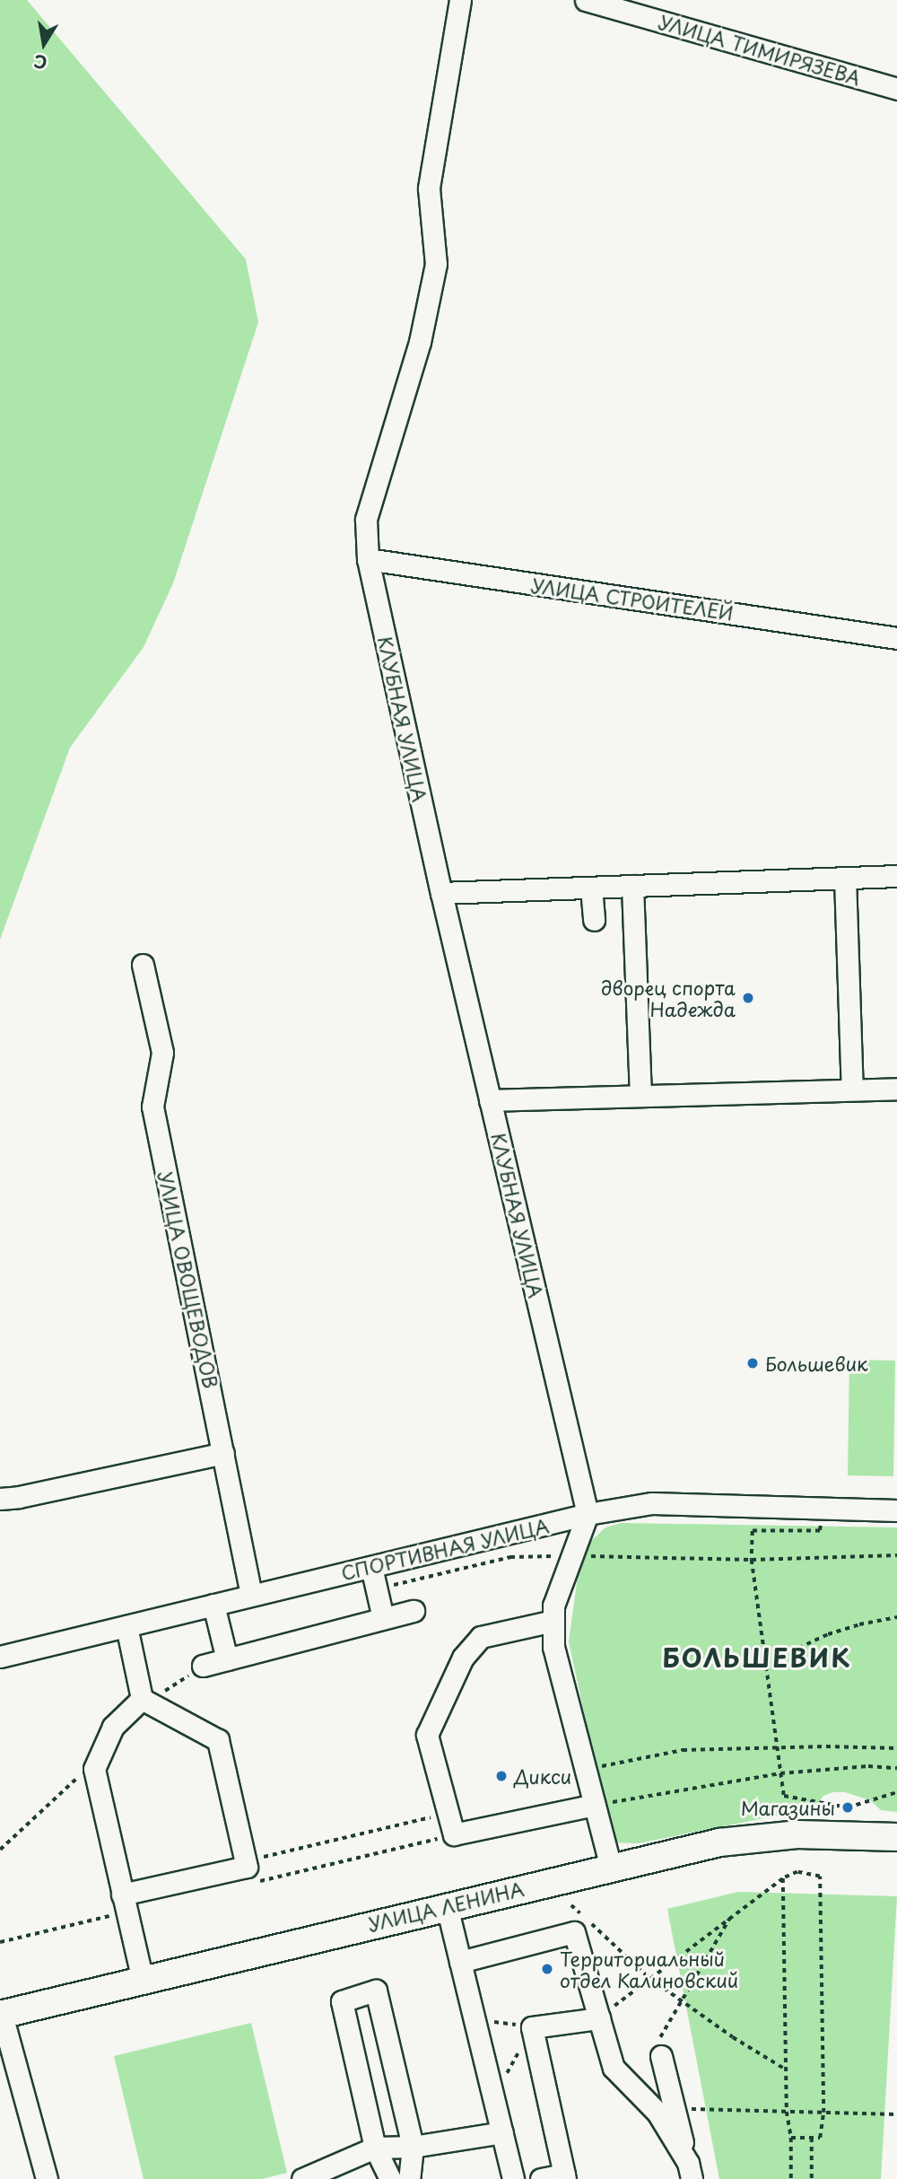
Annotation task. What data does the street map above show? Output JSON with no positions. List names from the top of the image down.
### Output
{
  "streets": {
    "main road": ["УЛИЦА ЛЕНИНА"],
    "street": [
      "УЛИЦА ТИМИРЯЗЕВА",
      "УЛИЦА СТРОИТЕЛЕЙ",
      "КЛУБНАЯ УЛИЦА",
      "УЛИЦА ОВОЩЕВОДОВ",
      "СПОРТИВНАЯ УЛИЦА"
    ]
  },
  "crossings": [
    ["УЛИЦА СТРОИТЕЛЕЙ", "КЛУБНАЯ УЛИЦА"],
    ["КЛУБНАЯ УЛИЦА", "СПОРТИВНАЯ УЛИЦА"],
    ["УЛИЦА ОВОЩЕВОДОВ", "СПОРТИВНАЯ УЛИЦА"]
  ],
  "districts": ["БОЛЬШЕВИК"],
  "places": [
    "дворец спорта Надежда",
    "Большевик",
    "Дикси",
    "Магазины",
    "Территориальный отдел Калиновский"
  ],
  "north": "bottom"
}
